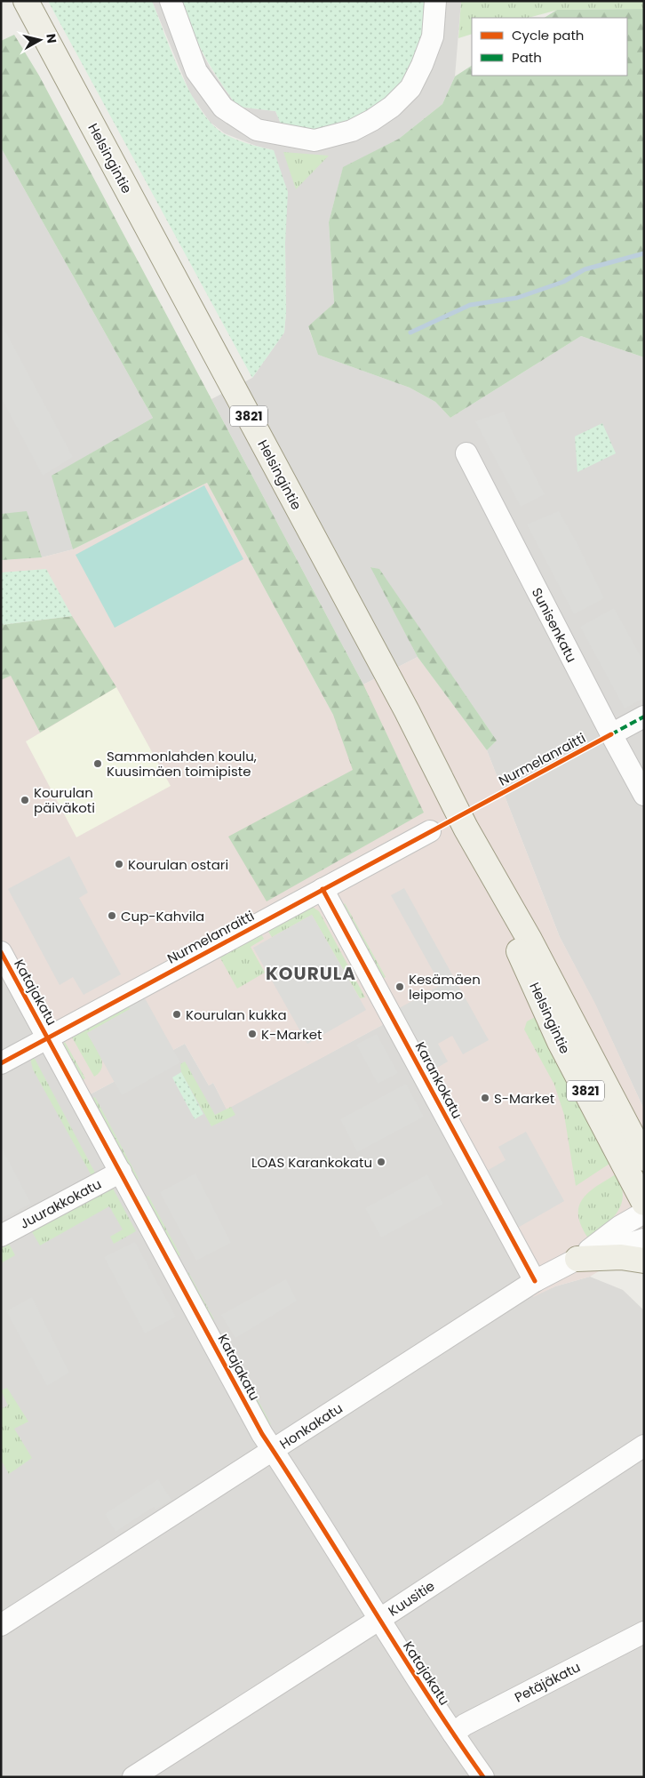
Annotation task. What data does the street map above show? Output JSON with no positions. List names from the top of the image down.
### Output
{
  "streets": {
    "main road": ["Helsingintie", "3821"],
    "street": [
      "Sunisenkatu",
      "Nurmelanraitti",
      "Katajakatu",
      "Karankokatu",
      "Juurakkokatu",
      "Honkakatu",
      "Kuusitie",
      "Petäjäkatu"
    ]
  },
  "crossings": [
    ["Nurmelanraitti", "Katajakatu"],
    ["Nurmelanraitti", "Karankokatu"],
    ["Katajakatu", "Juurakkokatu"],
    ["Katajakatu", "Honkakatu"],
    ["Katajakatu", "Kuusitie"],
    ["Katajakatu", "Petäjäkatu"],
    ["Karankokatu", "Honkakatu"]
  ],
  "districts": ["KOURULA"],
  "places": [
    "Sammonlahden koulu, Kuusimäen toimipiste",
    "Kourulan päiväkoti",
    "Kourulan ostari",
    "Cup-Kahvila",
    "Kesämäen leipomo",
    "Kourulan kukka",
    "K-Market",
    "S-Market",
    "LOAS Karankokatu"
  ],
  "legend": ["Cycle path", "Path"],
  "north": "right"
}
